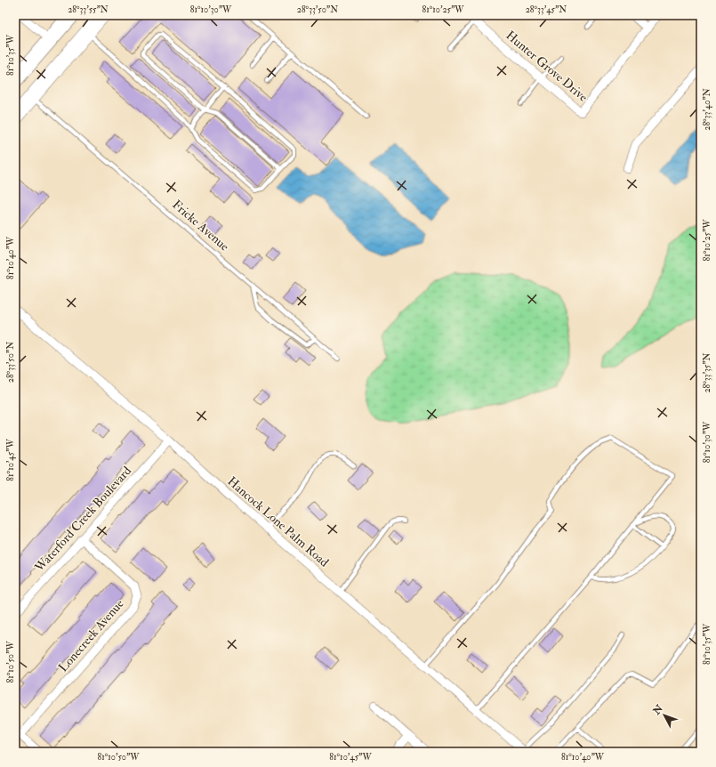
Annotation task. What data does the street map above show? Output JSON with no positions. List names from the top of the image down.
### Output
{
  "streets": {
    "street": [
      "Hunter Grove Drive",
      "Waterford Creek Boulevard",
      "Hancock Lone Palm Road",
      "Lonecreek Avenue"
    ],
    "lane": ["Fricke Avenue"]
  },
  "crossings": [
    ["Waterford Creek Boulevard", "Hancock Lone Palm Road"],
    ["Waterford Creek Boulevard", "Lonecreek Avenue"]
  ],
  "north": "top left",
  "coordinates": [
    "28°33'55\"N",
    "81°10'30\"W",
    "28°33'50\"N",
    "81°10'25\"W",
    "28°33'45\"N",
    "81°10'35\"W",
    "28°33'40\"N",
    "81°10'40\"W",
    "28°33'35\"N",
    "81°10'45\"W",
    "81°10'50\"W"
  ]
}
